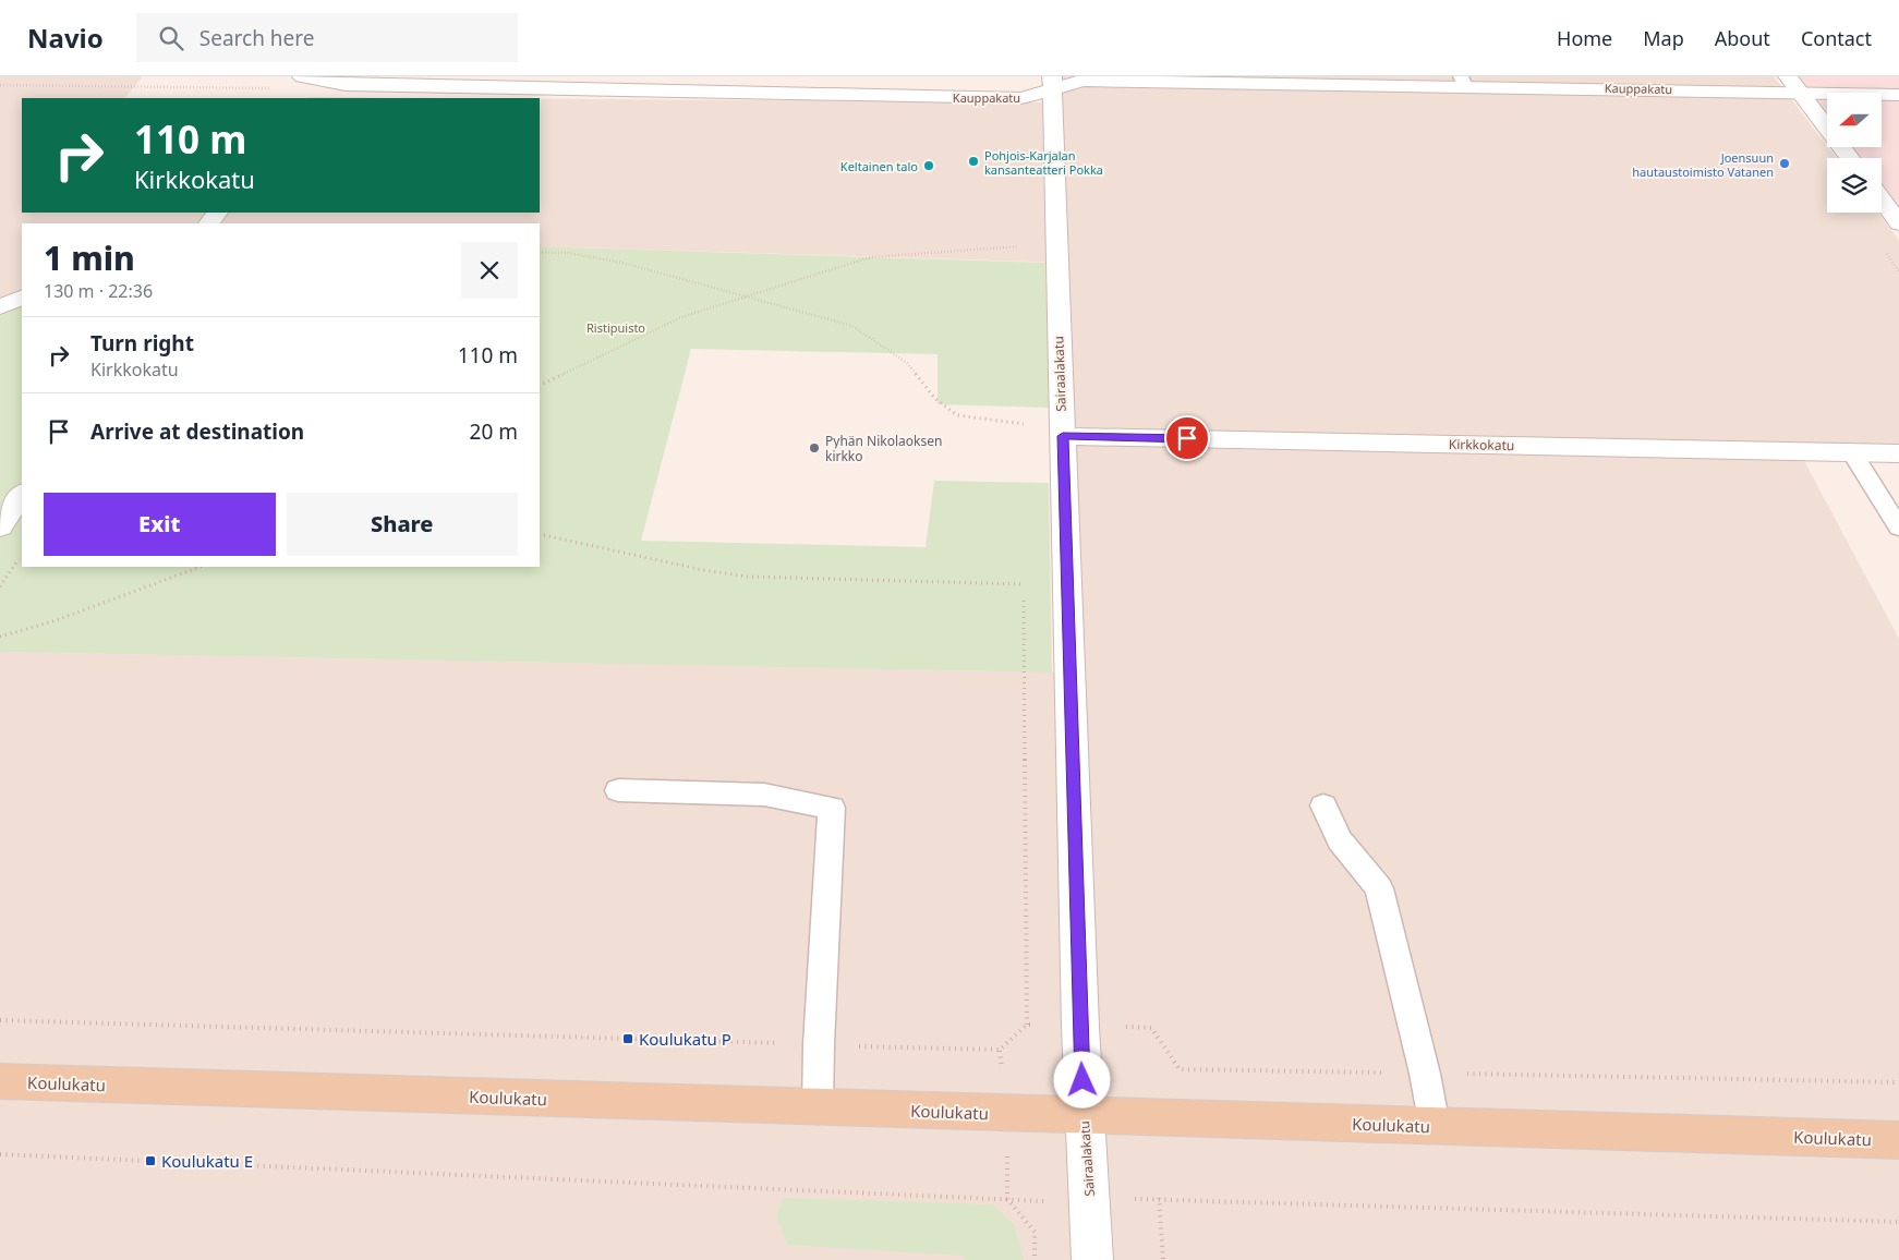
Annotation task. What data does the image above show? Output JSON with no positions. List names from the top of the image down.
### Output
{
  "streets": {
    "main road": ["Koulukatu"],
    "street": ["Kauppakatu", "Sairaalakatu", "Kirkkokatu"]
  },
  "crossings": [
    ["Kauppakatu", "Sairaalakatu"],
    ["Sairaalakatu", "Kirkkokatu"],
    ["Sairaalakatu", "Koulukatu"]
  ],
  "parks": ["Ristipuisto"],
  "places": {
    "other": [
      "Pohjois-Karjalan kansanteatteri Pokka",
      "Joensuun hautaustoimisto Vatanen",
      "Keltainen talo",
      "Pyhän Nikolaoksen kirkko"
    ],
    "transit": ["Koulukatu P", "Koulukatu E"]
  },
  "north": "left",
  "page": {
    "header": "Navio",
    "search": "Search here",
    "nav": [
      "Home",
      "Map",
      "About",
      "Contact"
    ],
    "turn": ["110 m", "Kirkkokatu"],
    "heading": ["1 min", "130 m · 22:36"],
    "list": [
      {
        "name": "Turn right",
        "note": "Kirkkokatu",
        "value": "110 m"
      },
      {
        "name": "Arrive at destination",
        "value": "20 m"
      }
    ],
    "buttons": ["Exit", "Share"]
  }
}
